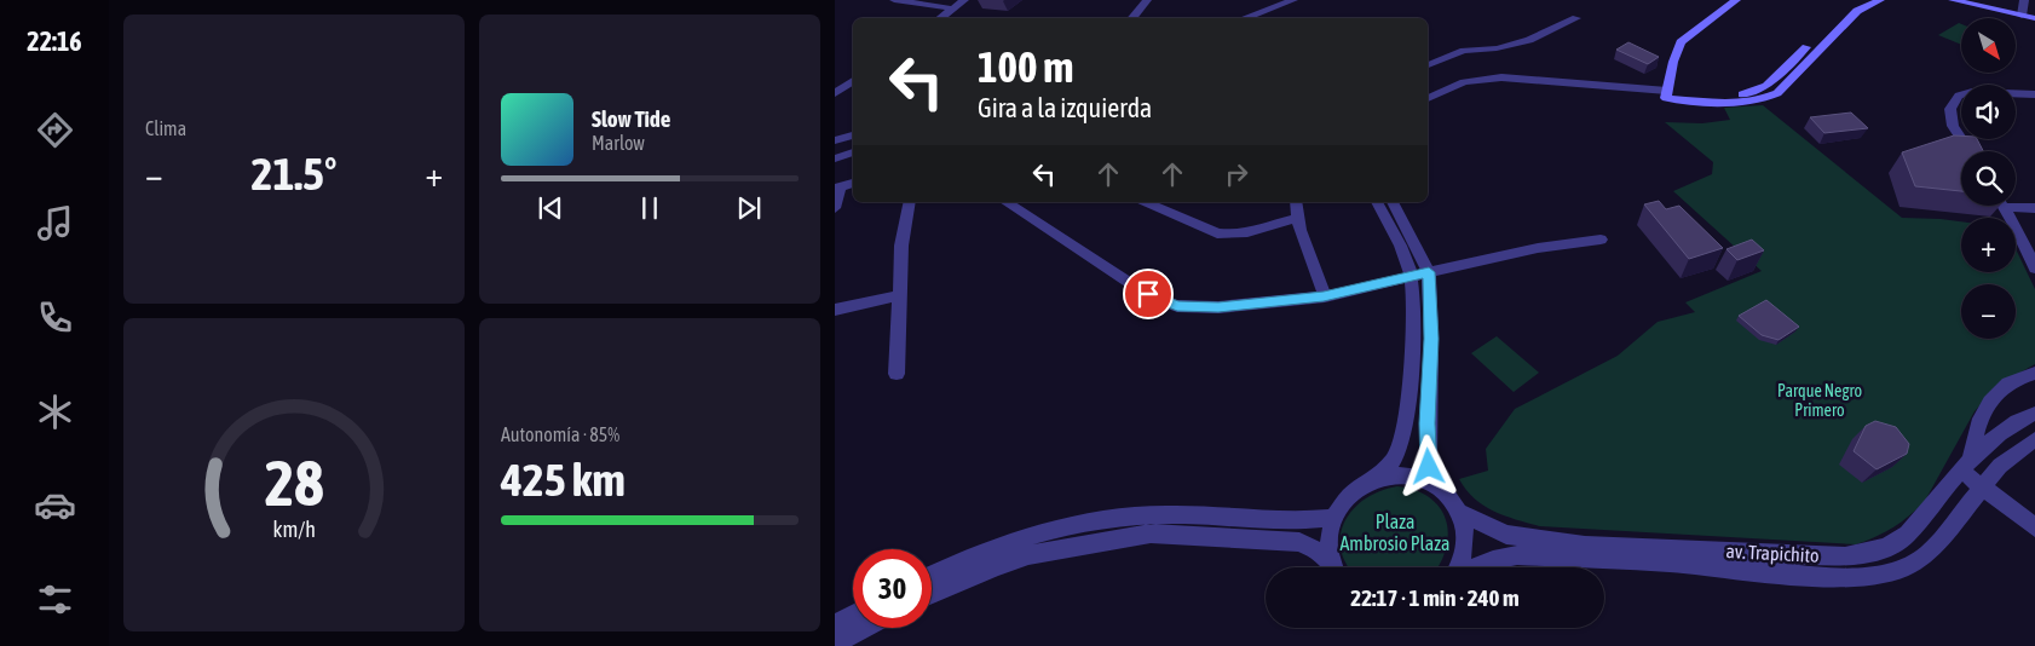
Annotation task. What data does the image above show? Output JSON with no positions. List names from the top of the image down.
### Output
{
  "streets": {
    "street": ["av. Trapichito"]
  },
  "parks": ["Parque Negro Primero", "Plaza Ambrosio Plaza"],
  "north": "bottom right",
  "page": {
    "tabs": "22:16",
    "tile": [
      "Clima",
      ["Autonomía · 85%", "425 km"]
    ],
    "map_buttons": ["+", "−"],
    "turn": ["100 m", "Gira a la izquierda"],
    "song": ["Slow Tide", "Marlow"],
    "heat": ["−", "21.5°", "+"],
    "limit": "30",
    "trip": "22:17 · 1 min · 240 m",
    "gauge": ["28", "km/h"]
  }
}
